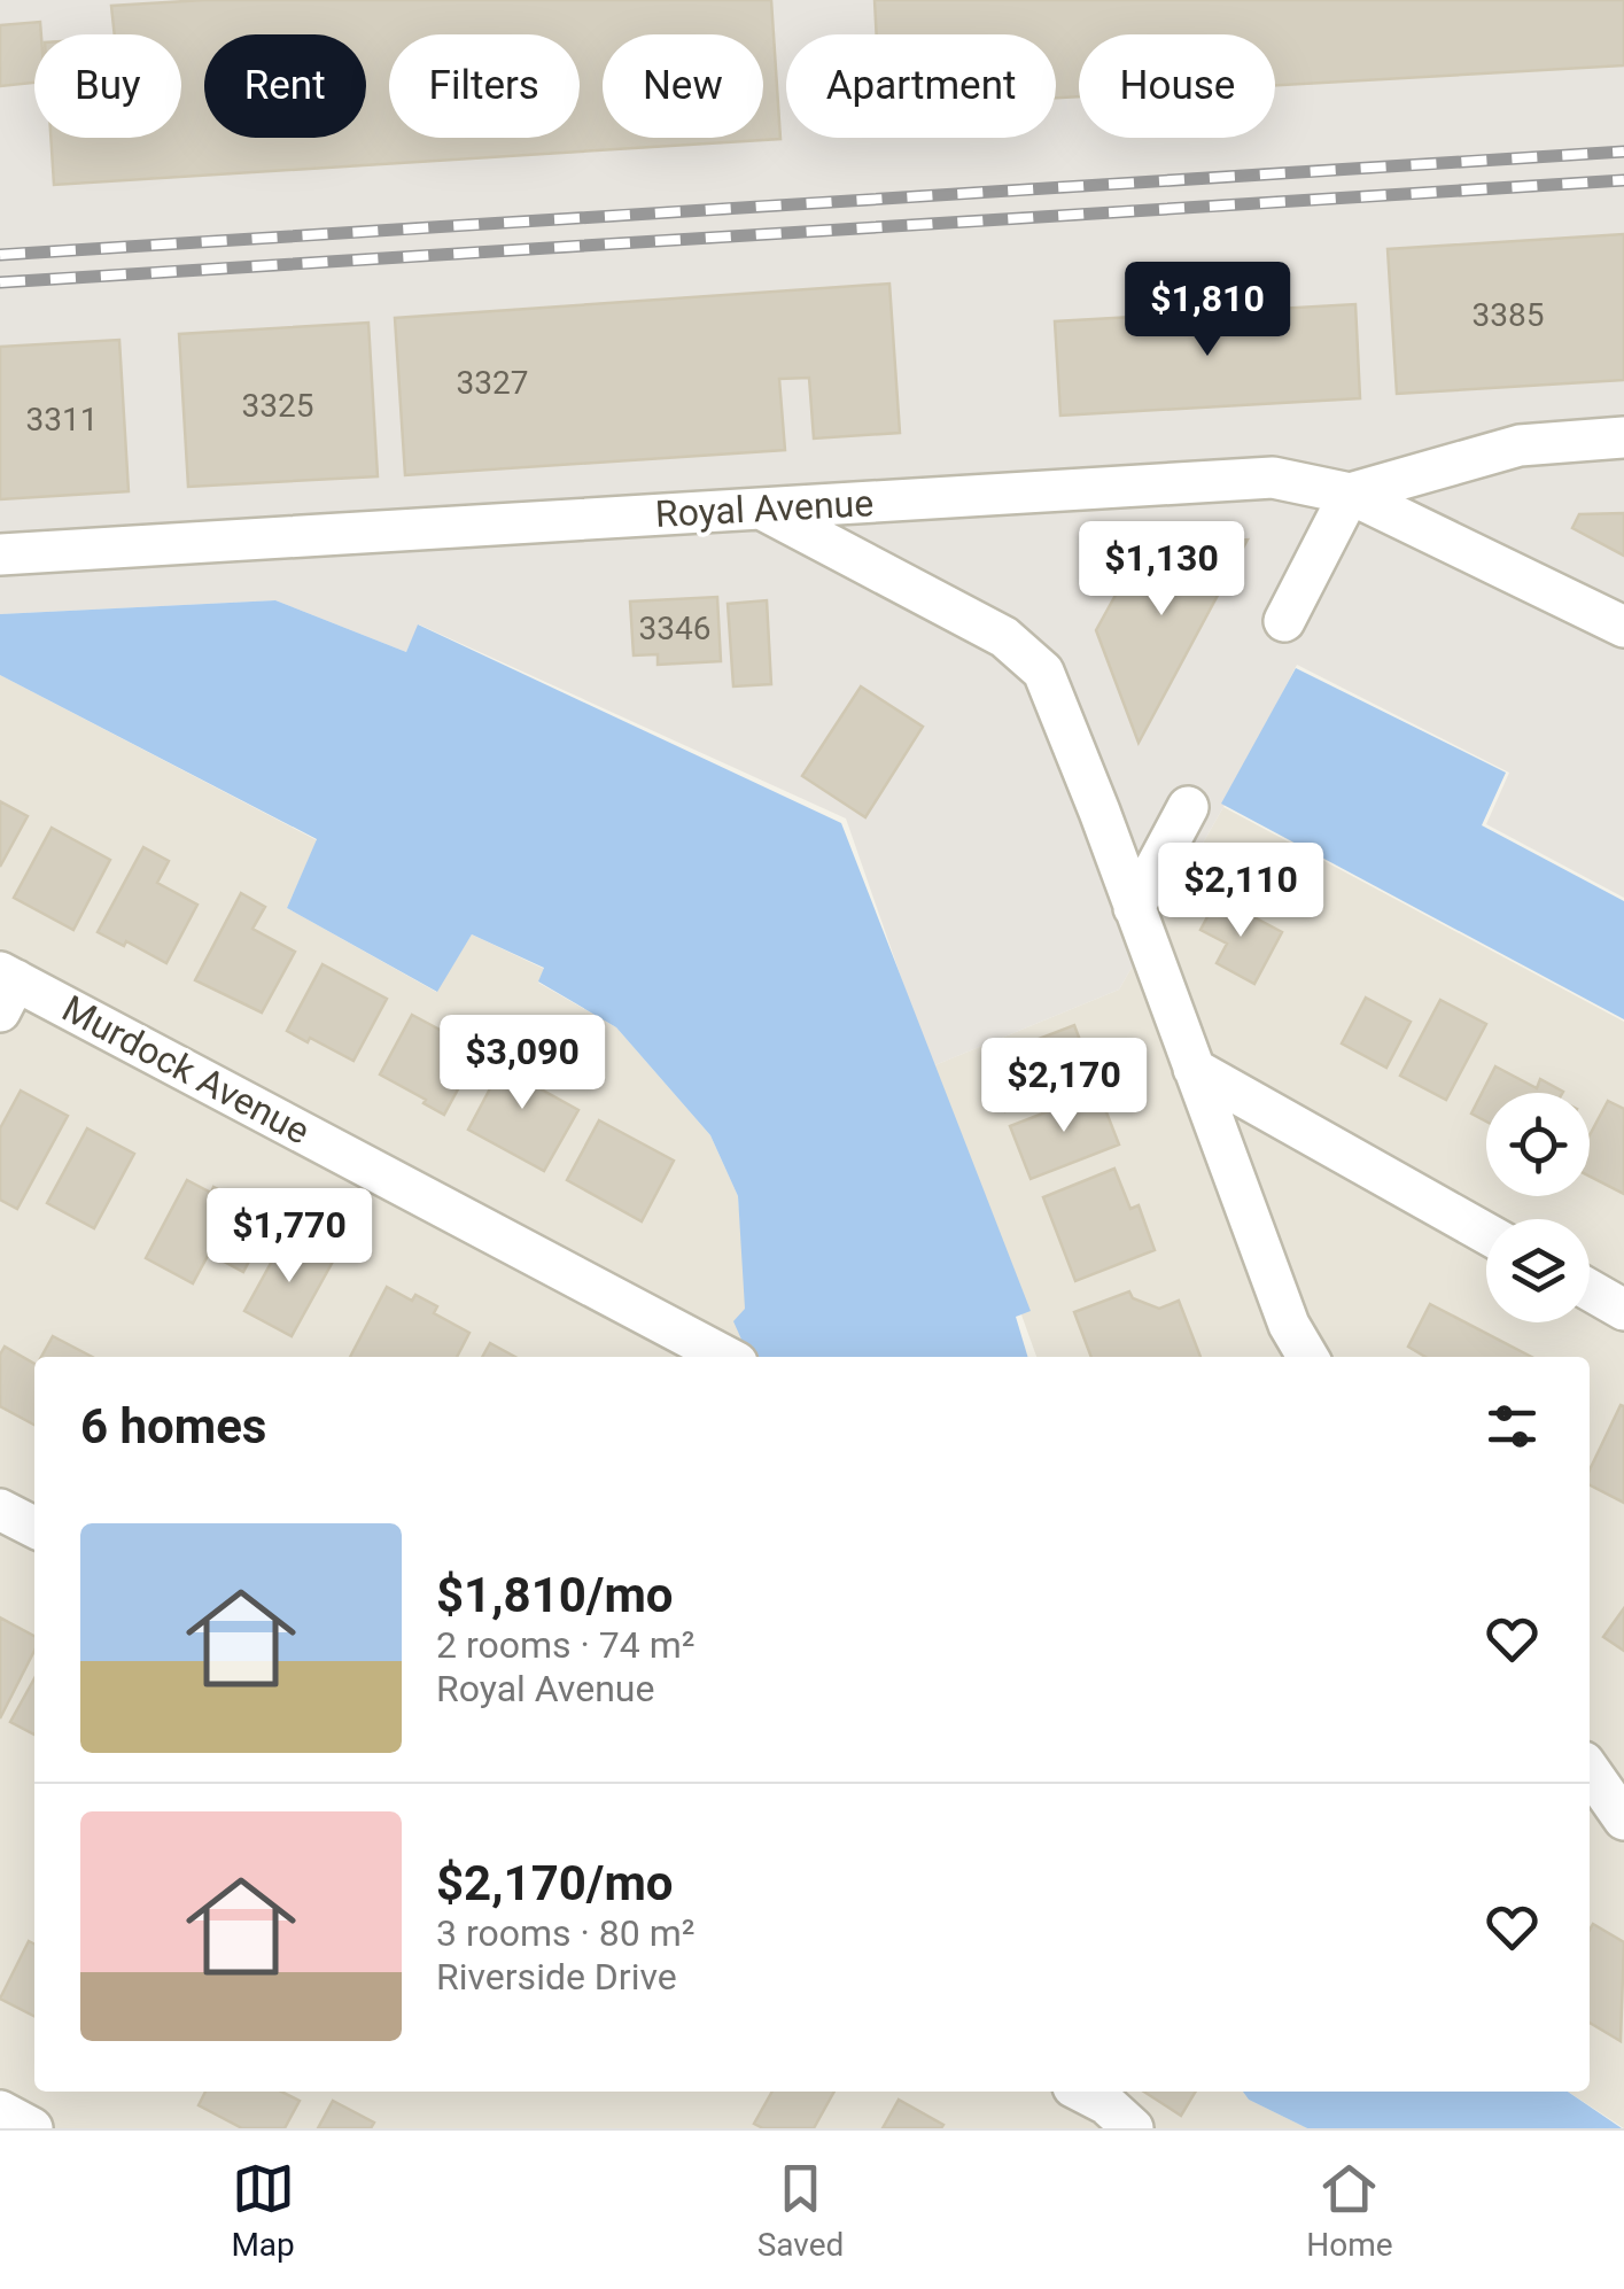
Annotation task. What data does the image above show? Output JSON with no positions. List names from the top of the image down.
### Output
{
  "streets": {
    "street": ["Royal Avenue", "Murdock Avenue"]
  },
  "house_numbers": [
    "3385",
    "3327",
    "3325",
    "3311",
    "3346"
  ],
  "page": {
    "chip": [
      "Buy",
      "Rent",
      "Filters",
      "New",
      "Apartment",
      "House"
    ],
    "price": [
      "$1,810",
      "$1,130",
      "$2,110",
      "$3,090",
      "$2,170",
      "$1,770"
    ],
    "heading": "6 homes",
    "list": [
      {
        "name": "$1,810/mo",
        "note": "2 rooms · 74 m² · Royal Avenue"
      },
      {
        "name": "$2,170/mo",
        "note": "3 rooms · 80 m² · Riverside Drive"
      }
    ],
    "tabs": ["Map", "Saved", "Home"]
  }
}
